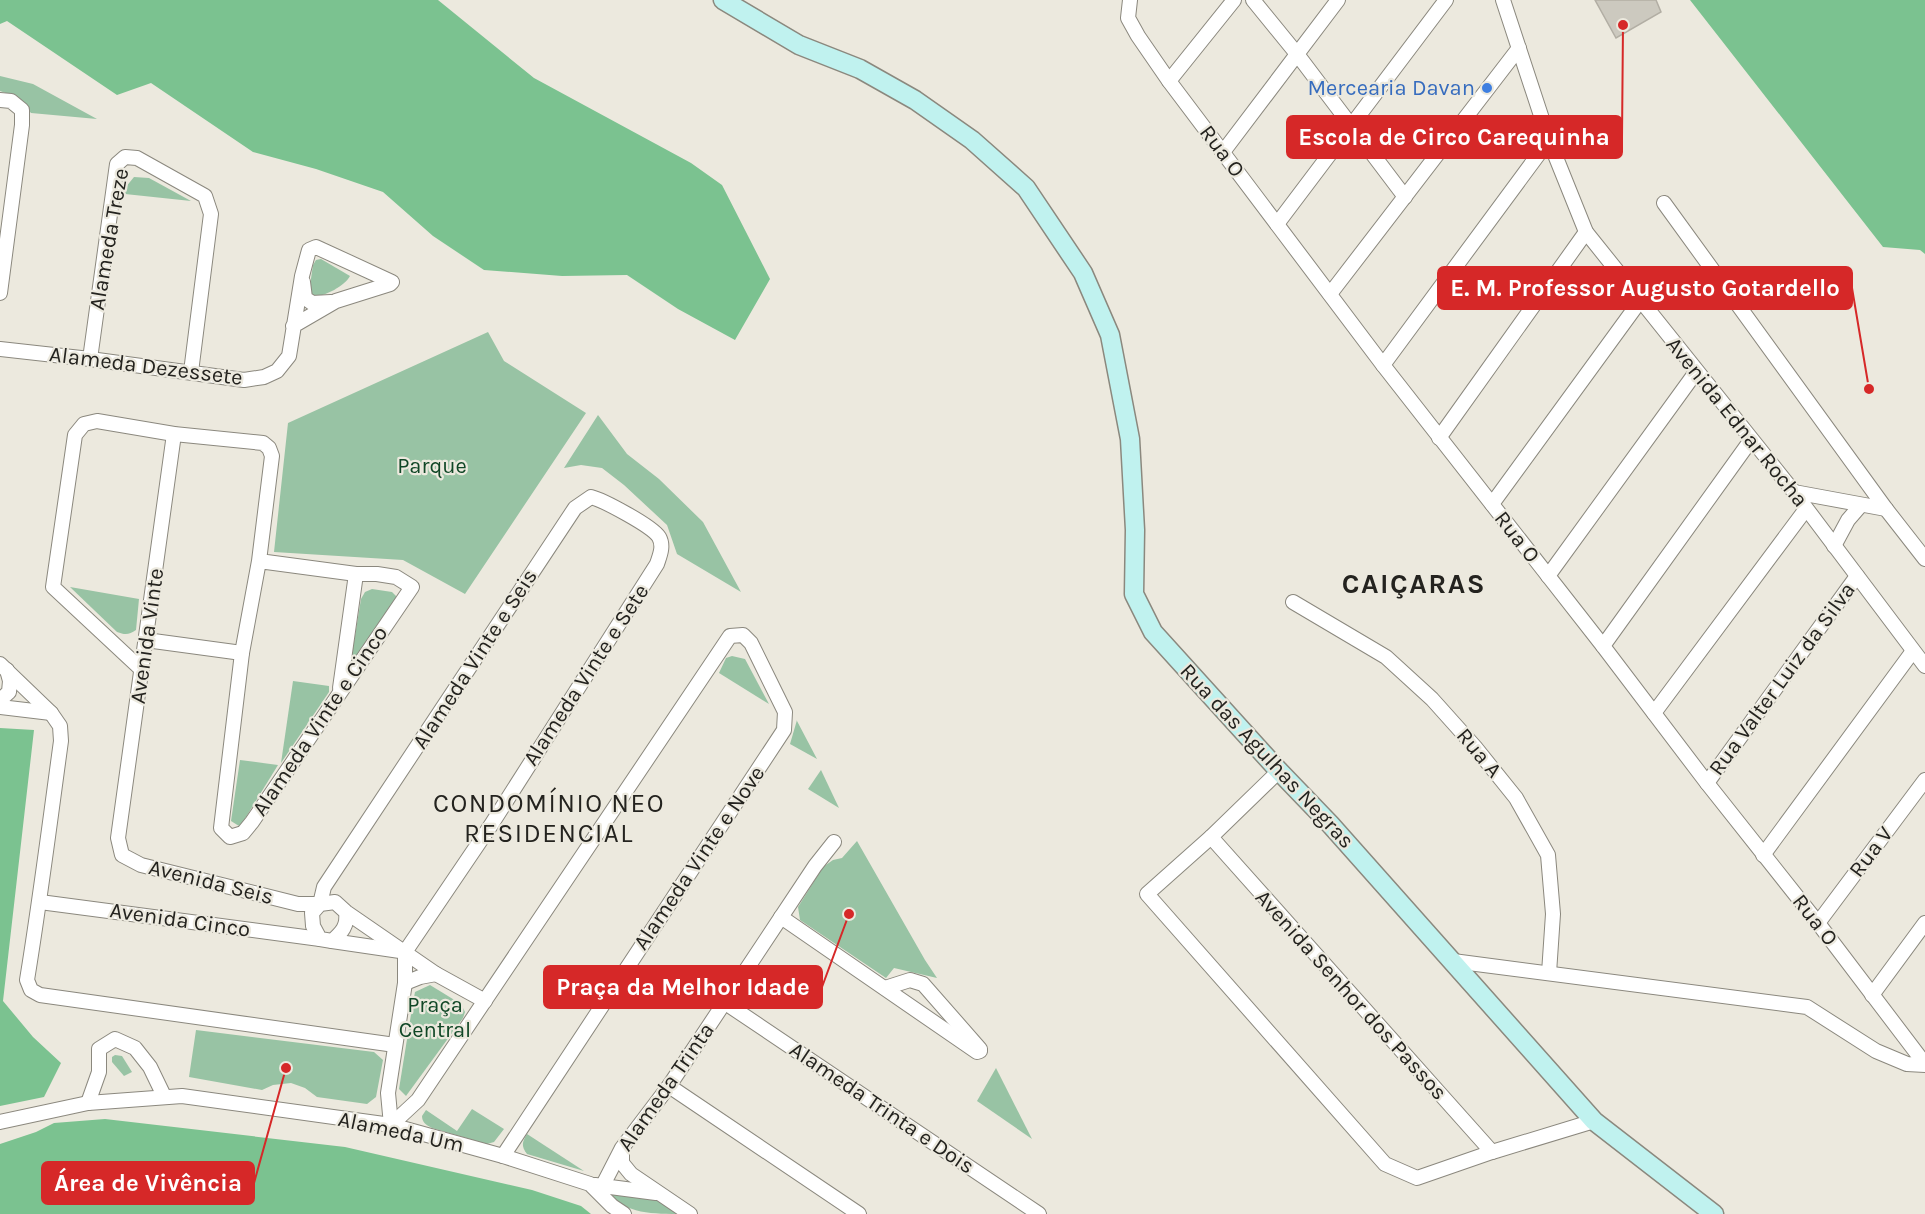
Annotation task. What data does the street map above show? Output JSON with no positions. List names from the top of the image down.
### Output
{
  "streets": {
    "street": [
      "Rua O",
      "Alameda Treze",
      "Alameda Dezessete",
      "Avenida Ednar Rocha",
      "Avenida Vinte",
      "Alameda Vinte e Seis",
      "Alameda Vinte e Sete",
      "Rua Valter Luiz da Silva",
      "Alameda Vinte e Cinco",
      "Rua A",
      "Rua das Agulhas Negras",
      "Rua V",
      "Alameda Vinte e Nove",
      "Avenida Seis",
      "Avenida Cinco",
      "Avenida Senhor dos Passos",
      "Alameda Trinta",
      "Alameda Trinta e Dois",
      "Alameda Um"
    ]
  },
  "crossings": [
    ["Rua O", "Rua Valter Luiz da Silva"],
    ["Rua O", "Rua V"],
    ["Alameda Treze", "Alameda Dezessete"],
    ["Avenida Ednar Rocha", "Rua Valter Luiz da Silva"],
    ["Avenida Vinte", "Avenida Seis"],
    ["Alameda Vinte e Seis", "Alameda Vinte e Sete"],
    ["Alameda Vinte e Seis", "Avenida Seis"],
    ["Alameda Vinte e Seis", "Avenida Cinco"],
    ["Alameda Vinte e Sete", "Avenida Cinco"],
    ["Alameda Vinte e Nove", "Alameda Um"],
    ["Avenida Seis", "Avenida Cinco"],
    ["Alameda Trinta", "Alameda Trinta e Dois"],
    ["Alameda Trinta", "Alameda Um"]
  ],
  "districts": ["CAIÇARAS", "CONDOMÍNIO NEO RESIDENCIAL"],
  "parks": ["Parque", "Praça Central"],
  "places": [
    "Escola de Circo Carequinha",
    "Mercearia Davan",
    "E. M. Professor Augusto Gotardello",
    "Praça da Melhor Idade",
    "Área de Vivência"
  ]
}
